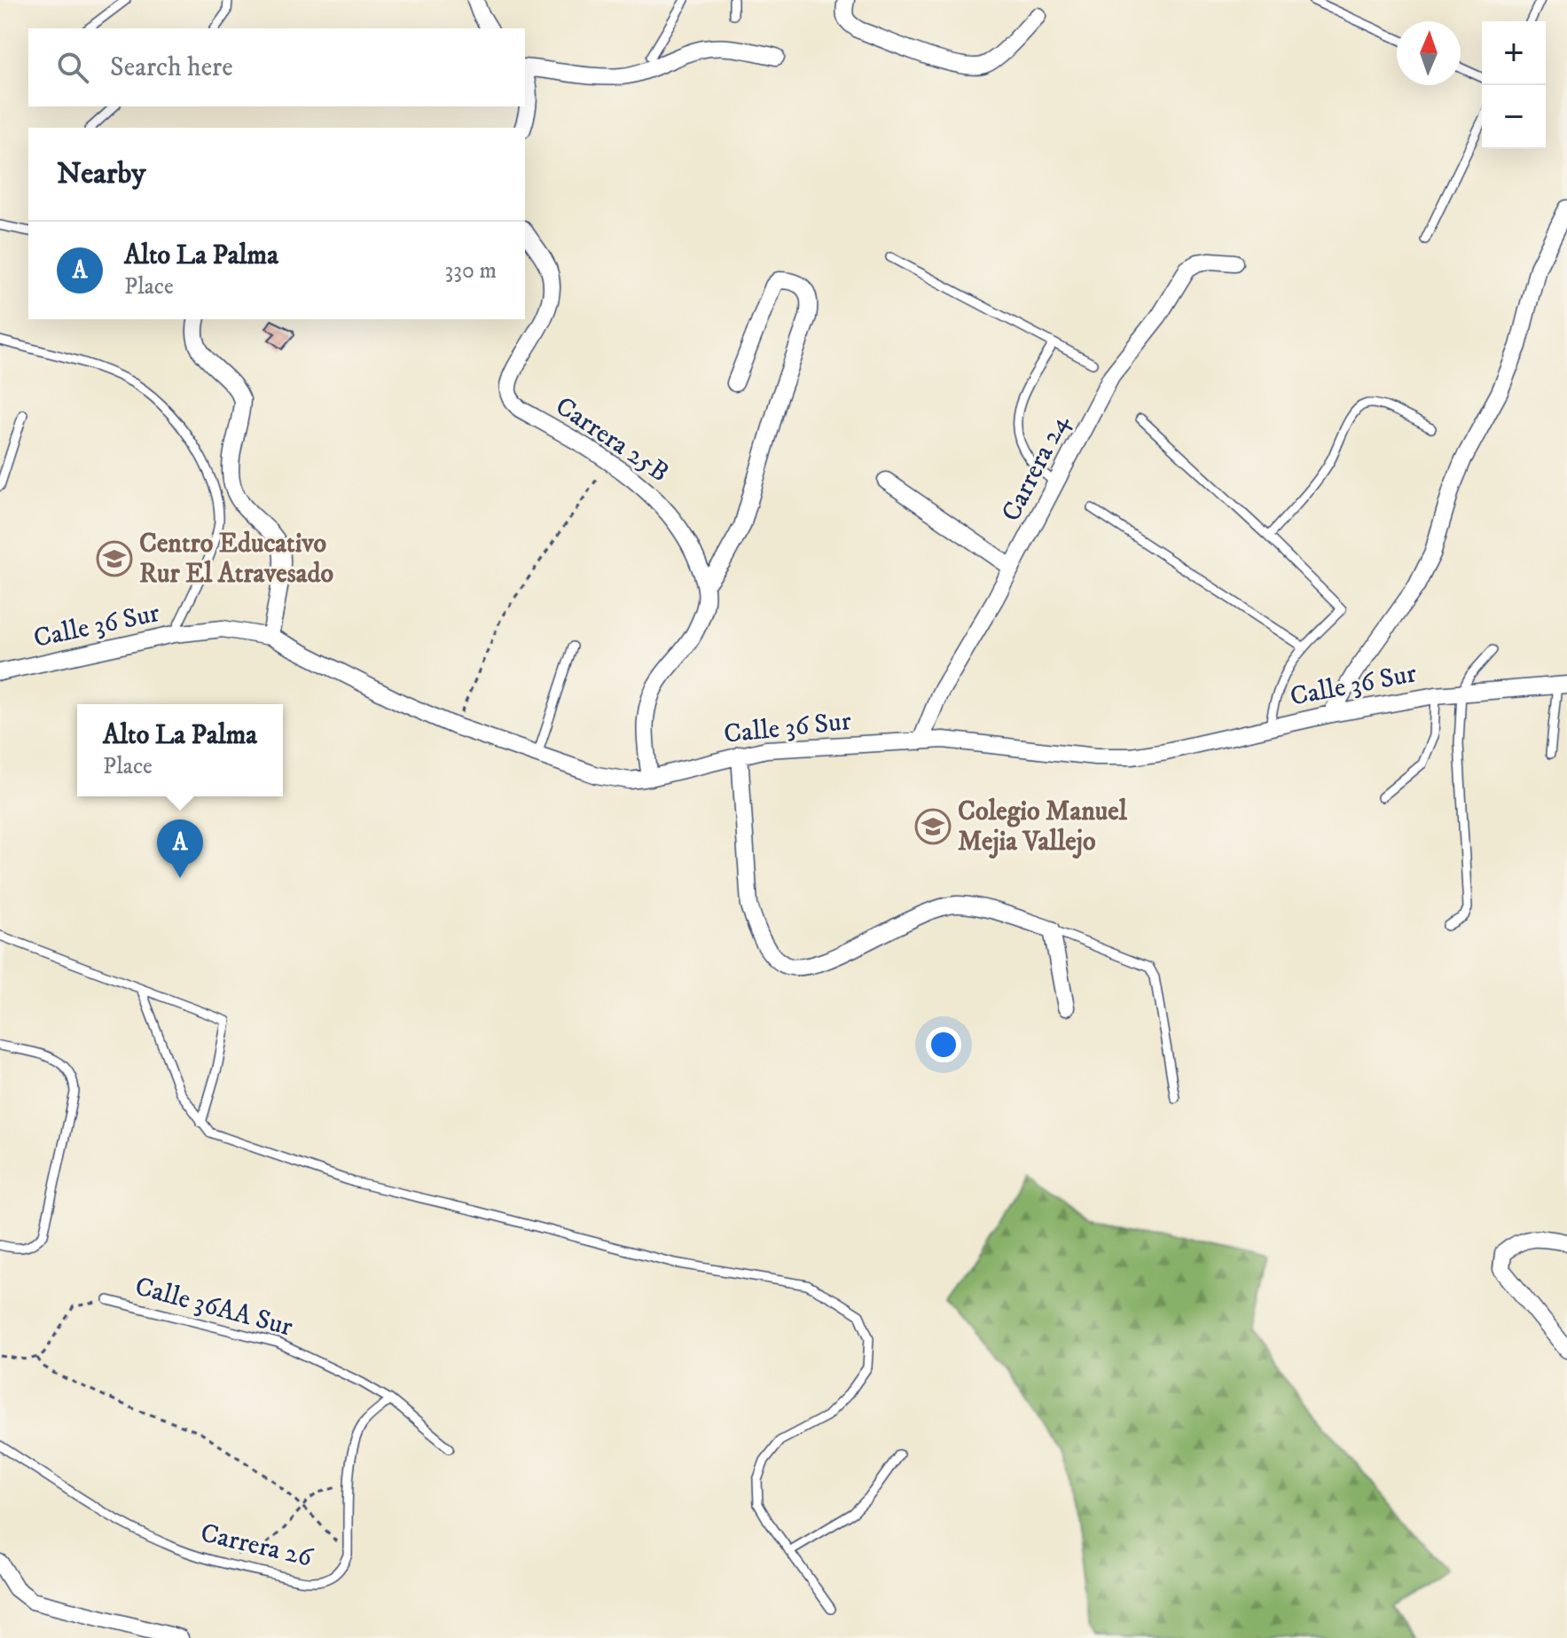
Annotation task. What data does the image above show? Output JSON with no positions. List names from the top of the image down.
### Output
{
  "streets": {
    "street": ["Carrera 25B", "Carrera 24", "Calle 36 Sur"],
    "lane": ["Calle 36AA Sur", "Carrera 26"]
  },
  "crossings": [
    ["Carrera 24", "Calle 36 Sur"],
    ["Calle 36AA Sur", "Carrera 26"]
  ],
  "places": {
    "school or university": ["Centro Educativo Rur El Atravesado", "Colegio Manuel Mejia Vallejo"]
  },
  "north": "top",
  "page": {
    "map_buttons": ["+", "−"],
    "search": "Search here",
    "heading": "Nearby",
    "list": [
      {
        "mark": "A",
        "name": "Alto La Palma",
        "note": "Place",
        "value": "330 m"
      }
    ],
    "popup": ["Alto La Palma", "Place"],
    "pins": "A"
  }
}
